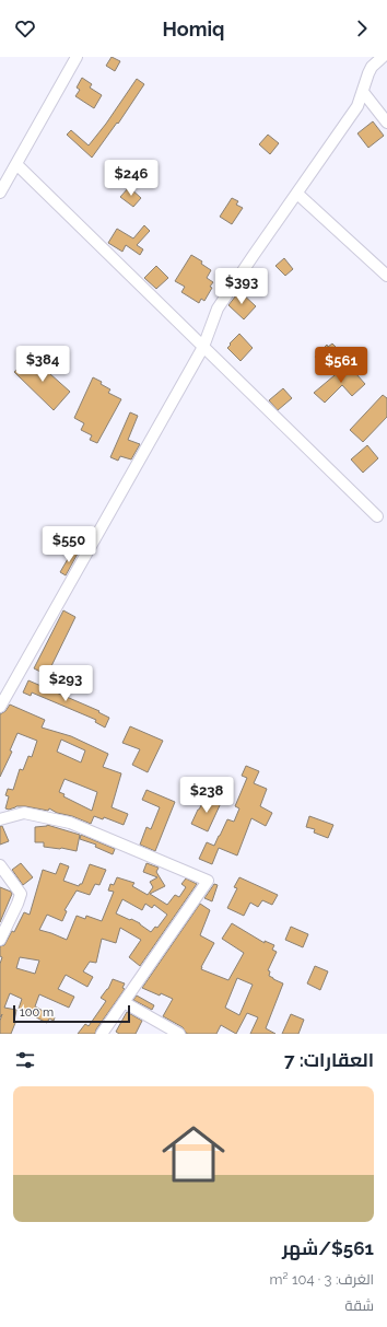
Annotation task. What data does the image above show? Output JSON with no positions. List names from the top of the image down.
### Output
{
  "scale_bar": "100 m",
  "page": {
    "header": "Homiq",
    "price": [
      "$246",
      "$393",
      "$384",
      "$561",
      "$550",
      "$293",
      "$238"
    ],
    "scale": "100 m",
    "heading": "العقارات: 7",
    "list": [
      {
        "name": "$561/شهر",
        "note": "الغرف: 3 · 104 m² · شقة"
      }
    ]
  }
}
